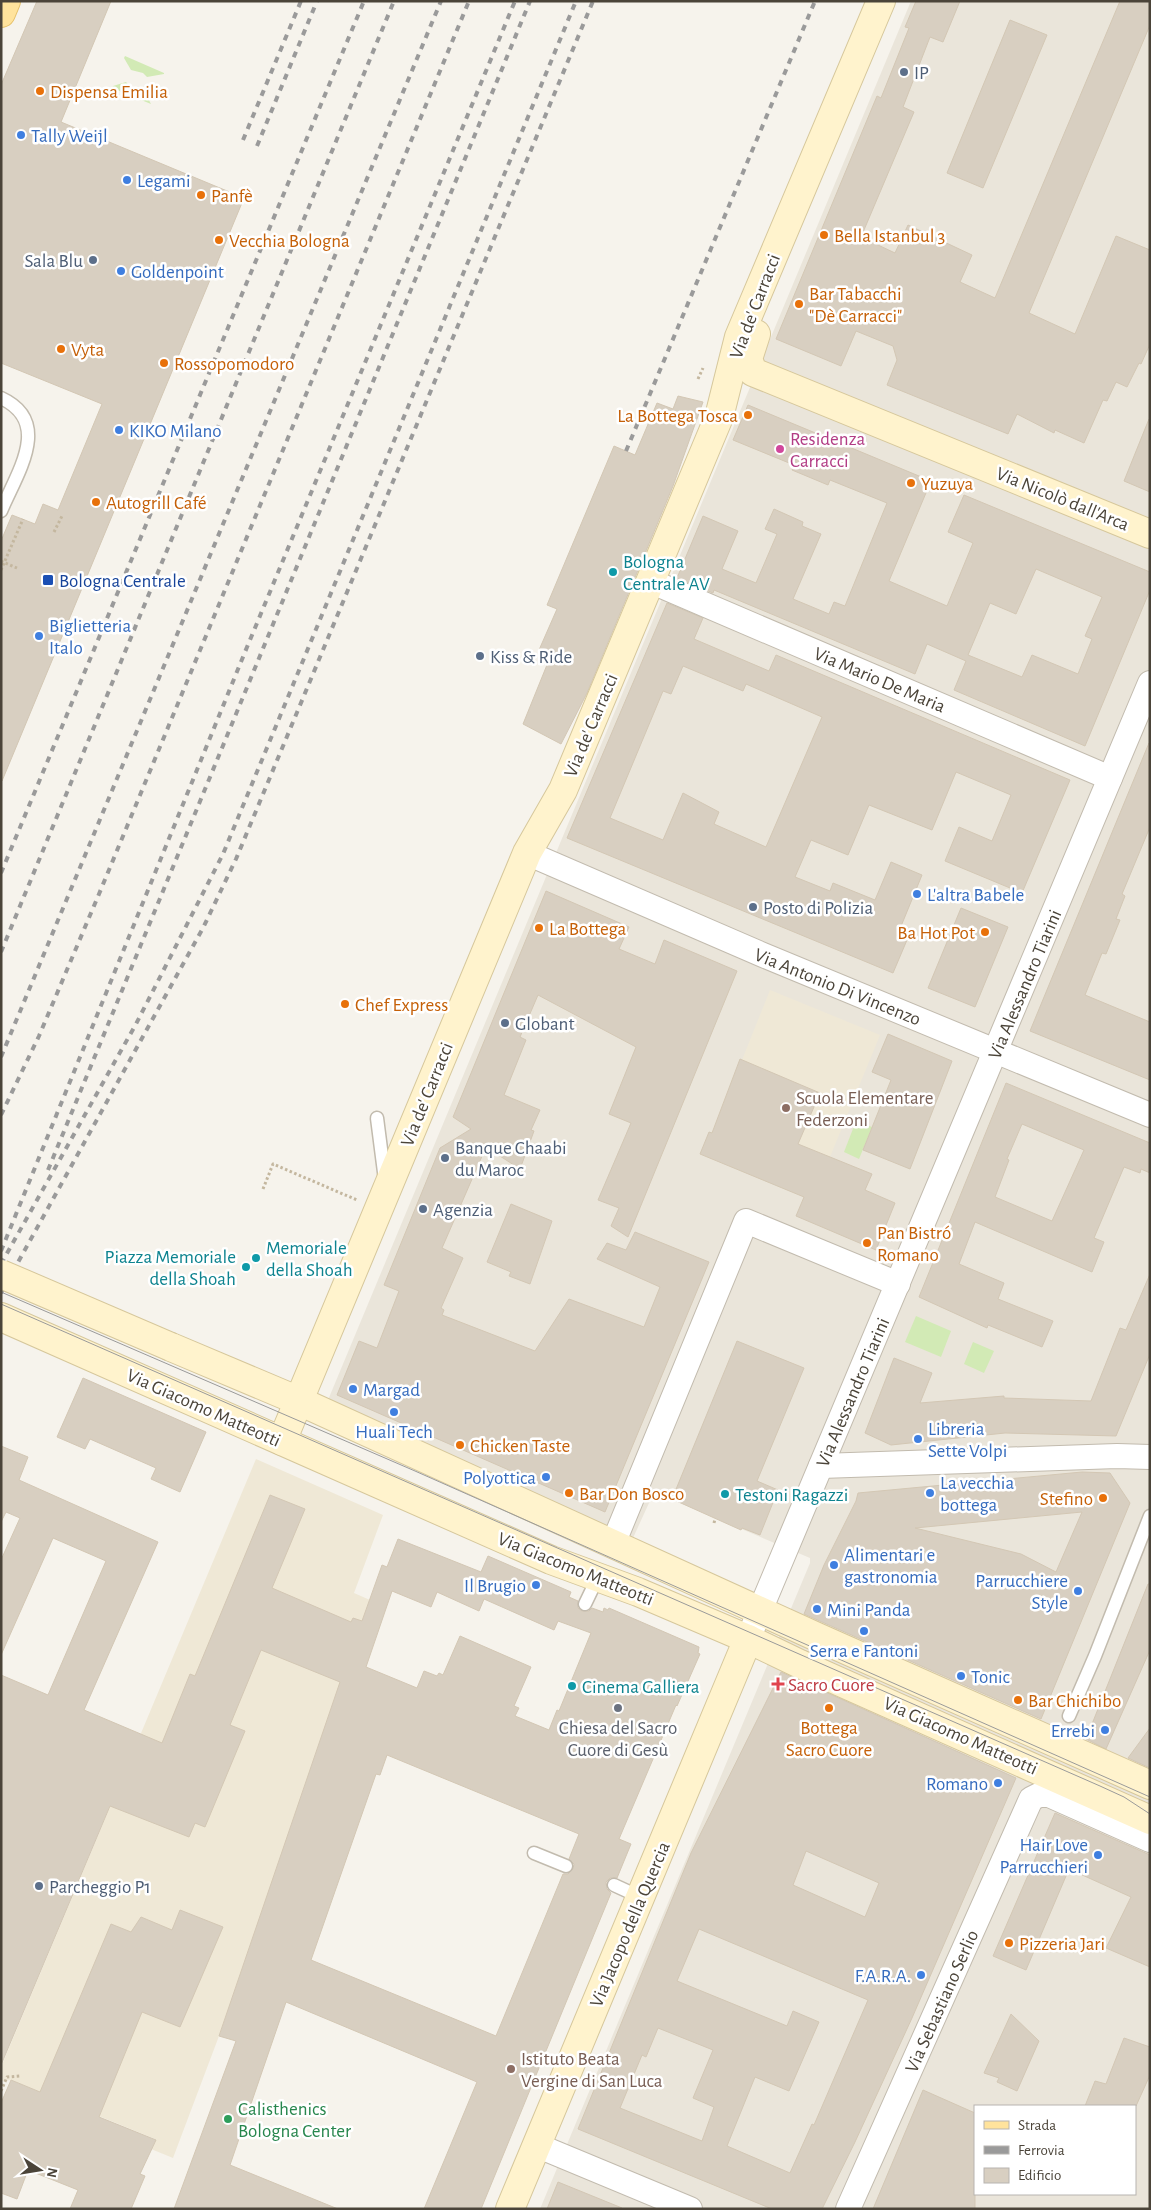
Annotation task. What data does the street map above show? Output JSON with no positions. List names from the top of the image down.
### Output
{
  "streets": {
    "street": [
      "Via de' Carracci",
      "Via Nicolò dall'Arca",
      "Via Mario De Maria",
      "Via Alessandro Tiarini",
      "Via Antonio Di Vincenzo",
      "Via Giacomo Matteotti",
      "Via Jacopo della Quercia",
      "Via Sebastiano Serlio"
    ]
  },
  "crossings": [
    ["Via de' Carracci", "Via Nicolò dall'Arca"],
    ["Via de' Carracci", "Via Mario De Maria"],
    ["Via de' Carracci", "Via Antonio Di Vincenzo"],
    ["Via de' Carracci", "Via Giacomo Matteotti"],
    ["Via Mario De Maria", "Via Alessandro Tiarini"],
    ["Via Alessandro Tiarini", "Via Antonio Di Vincenzo"],
    ["Via Alessandro Tiarini", "Via Giacomo Matteotti"],
    ["Via Alessandro Tiarini", "Via Jacopo della Quercia"],
    ["Via Giacomo Matteotti", "Via Jacopo della Quercia"],
    ["Via Giacomo Matteotti", "Via Sebastiano Serlio"]
  ],
  "places": {
    "other": [
      "IP",
      "Dispensa Emilia",
      "Tally Weijl",
      "Legami",
      "Panfè",
      "Bella Istanbul 3",
      "Vecchia Bologna",
      "Sala Blu",
      "Goldenpoint",
      "Bar Tabacchi \"Dè Carracci\"",
      "Vyta",
      "Rossopomodoro",
      "La Bottega Tosca",
      "KIKO Milano",
      "Residenza Carracci",
      "Yuzuya",
      "Autogrill Café",
      "Bologna Centrale AV",
      "Biglietteria Italo",
      "Kiss & Ride",
      "L'altra Babele",
      "Posto di Polizia",
      "La Bottega",
      "Ba Hot Pot",
      "Chef Express",
      "Globant",
      "Scuola Elementare Federzoni",
      "Banque Chaabi du Maroc",
      "Agenzia",
      "Pan Bistró Romano",
      "Memoriale della Shoah",
      "Piazza Memoriale della Shoah",
      "Margad",
      "Huali Tech",
      "Libreria Sette Volpi",
      "Chicken Taste",
      "Polyottica",
      "Bar Don Bosco",
      "La vecchia bottega",
      "Testoni Ragazzi",
      "Stefino",
      "Alimentari e gastronomia",
      "Il Brugio",
      "Parrucchiere Style",
      "Mini Panda",
      "Serra e Fantoni",
      "Tonic",
      "Cinema Galliera",
      "Bar Chichibo",
      "Chiesa del Sacro Cuore di Gesù",
      "Bottega Sacro Cuore",
      "Errebi",
      "Romano",
      "Hair Love Parrucchieri",
      "Parcheggio P1",
      "Pizzeria Jari",
      "F.A.R.A.",
      "Istituto Beata Vergine di San Luca",
      "Calisthenics Bologna Center"
    ],
    "transit": ["Bologna Centrale"],
    "health": ["Sacro Cuore"]
  },
  "legend": ["Strada", "Ferrovia", "Edificio"],
  "north": "right"
}
